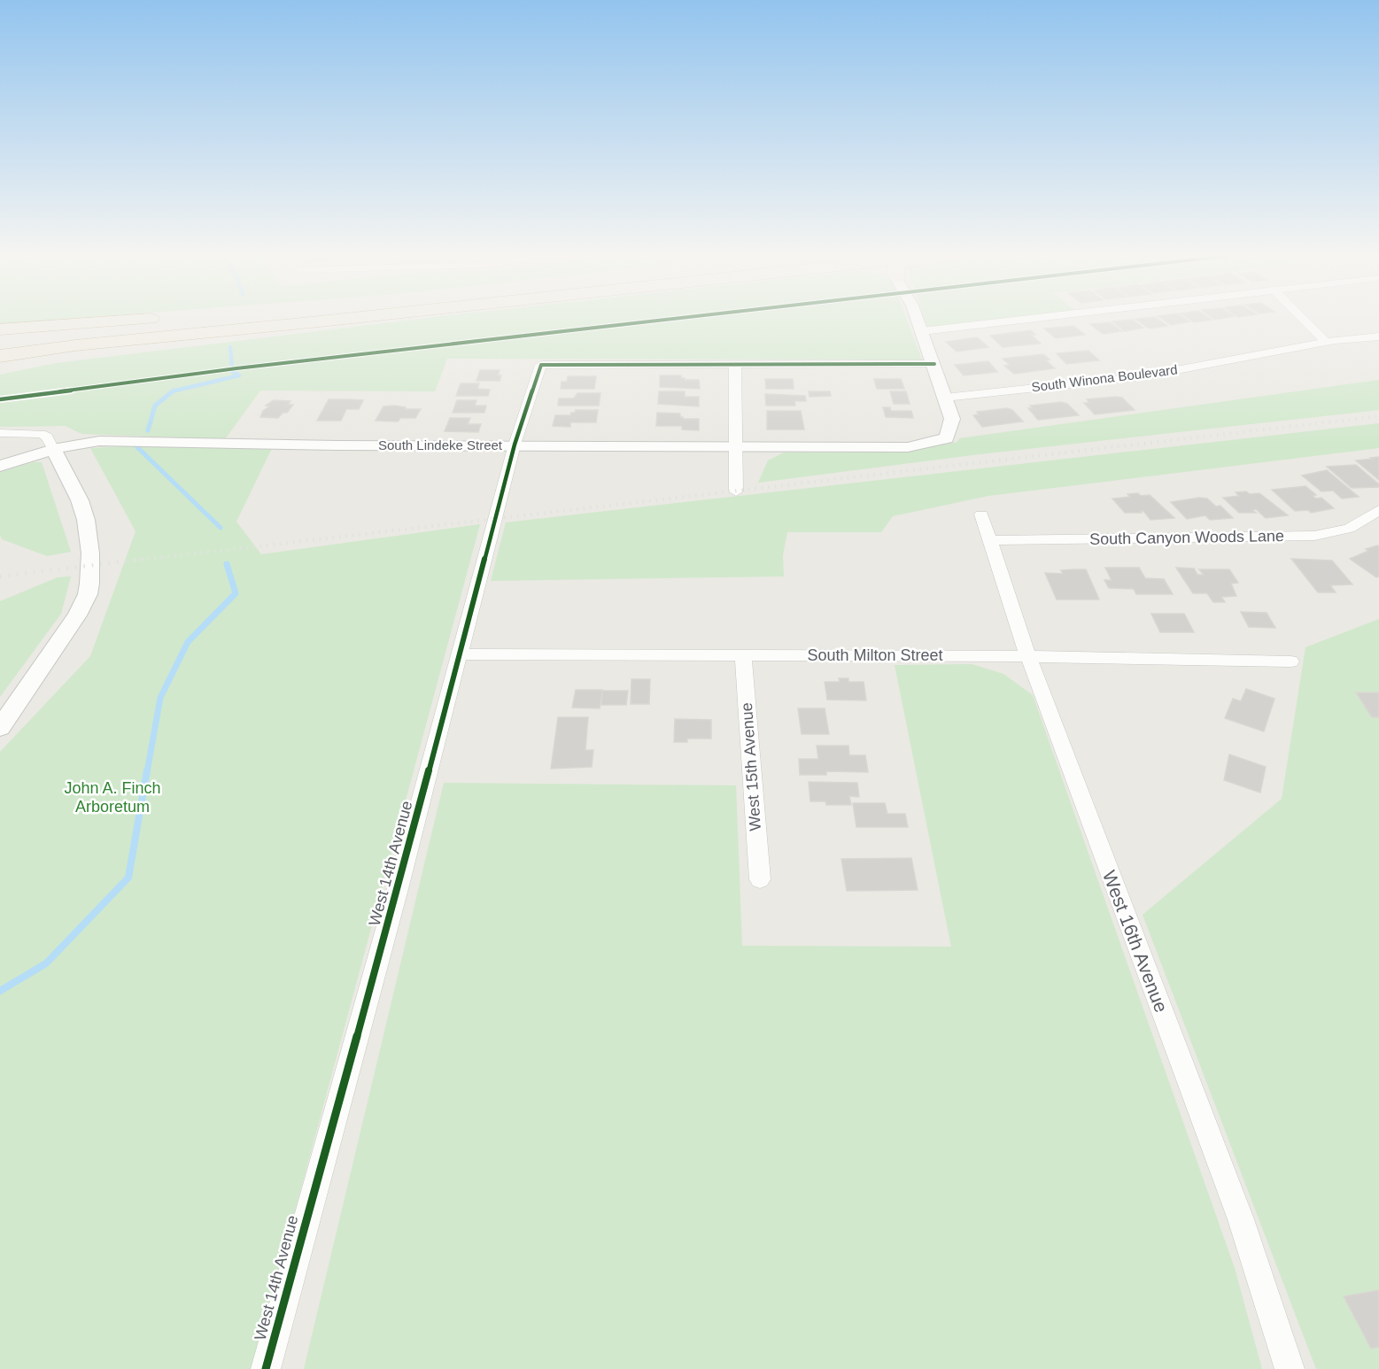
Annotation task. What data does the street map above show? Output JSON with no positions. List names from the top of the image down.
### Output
{
  "streets": {
    "street": [
      "South Winona Boulevard",
      "South Lindeke Street",
      "South Canyon Woods Lane",
      "South Milton Street",
      "West 15th Avenue",
      "West 14th Avenue",
      "West 16th Avenue"
    ]
  },
  "crossings": [
    ["South Winona Boulevard", "South Lindeke Street"],
    ["South Lindeke Street", "West 14th Avenue"],
    ["South Canyon Woods Lane", "West 16th Avenue"],
    ["South Milton Street", "West 15th Avenue"],
    ["South Milton Street", "West 14th Avenue"],
    ["South Milton Street", "West 16th Avenue"]
  ],
  "parks": ["John A. Finch Arboretum"]
}
